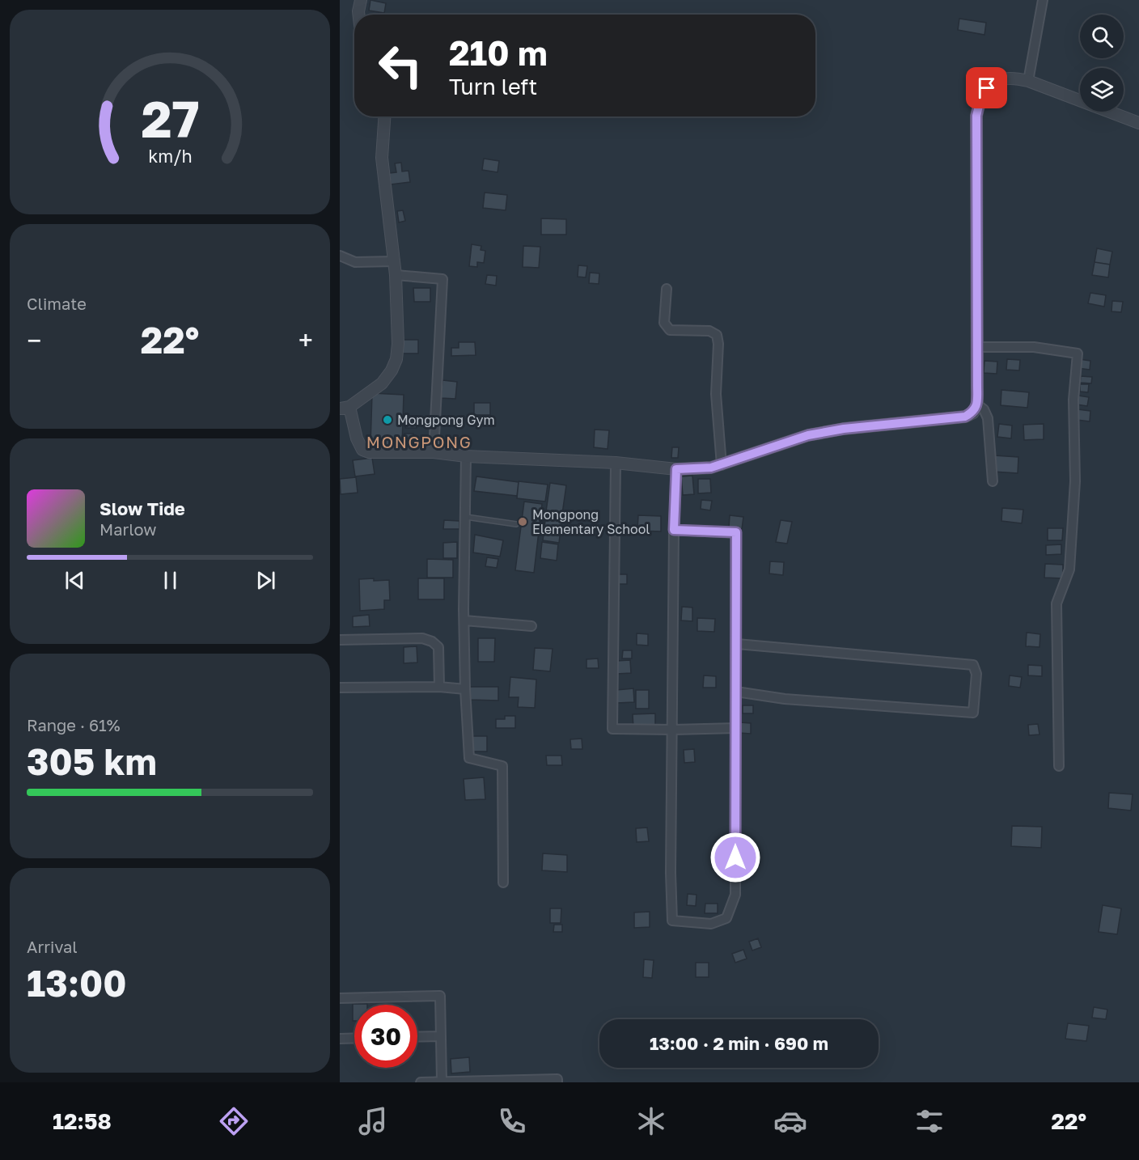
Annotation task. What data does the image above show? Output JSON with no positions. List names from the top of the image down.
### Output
{
  "districts": ["MONGPONG"],
  "places": ["Mongpong Gym", "Mongpong Elementary School"],
  "page": {
    "turn": ["210 m", "Turn left"],
    "tile": [
      "Climate",
      ["Range · 61%", "305 km"],
      ["Arrival", "13:00"]
    ],
    "heat": ["−", "22°", "+"],
    "song": ["Slow Tide", "Marlow"],
    "limit": "30",
    "trip": "13:00 · 2 min · 690 m",
    "tabs": ["12:58", "22°"],
    "gauge": ["27", "km/h"]
  }
}
